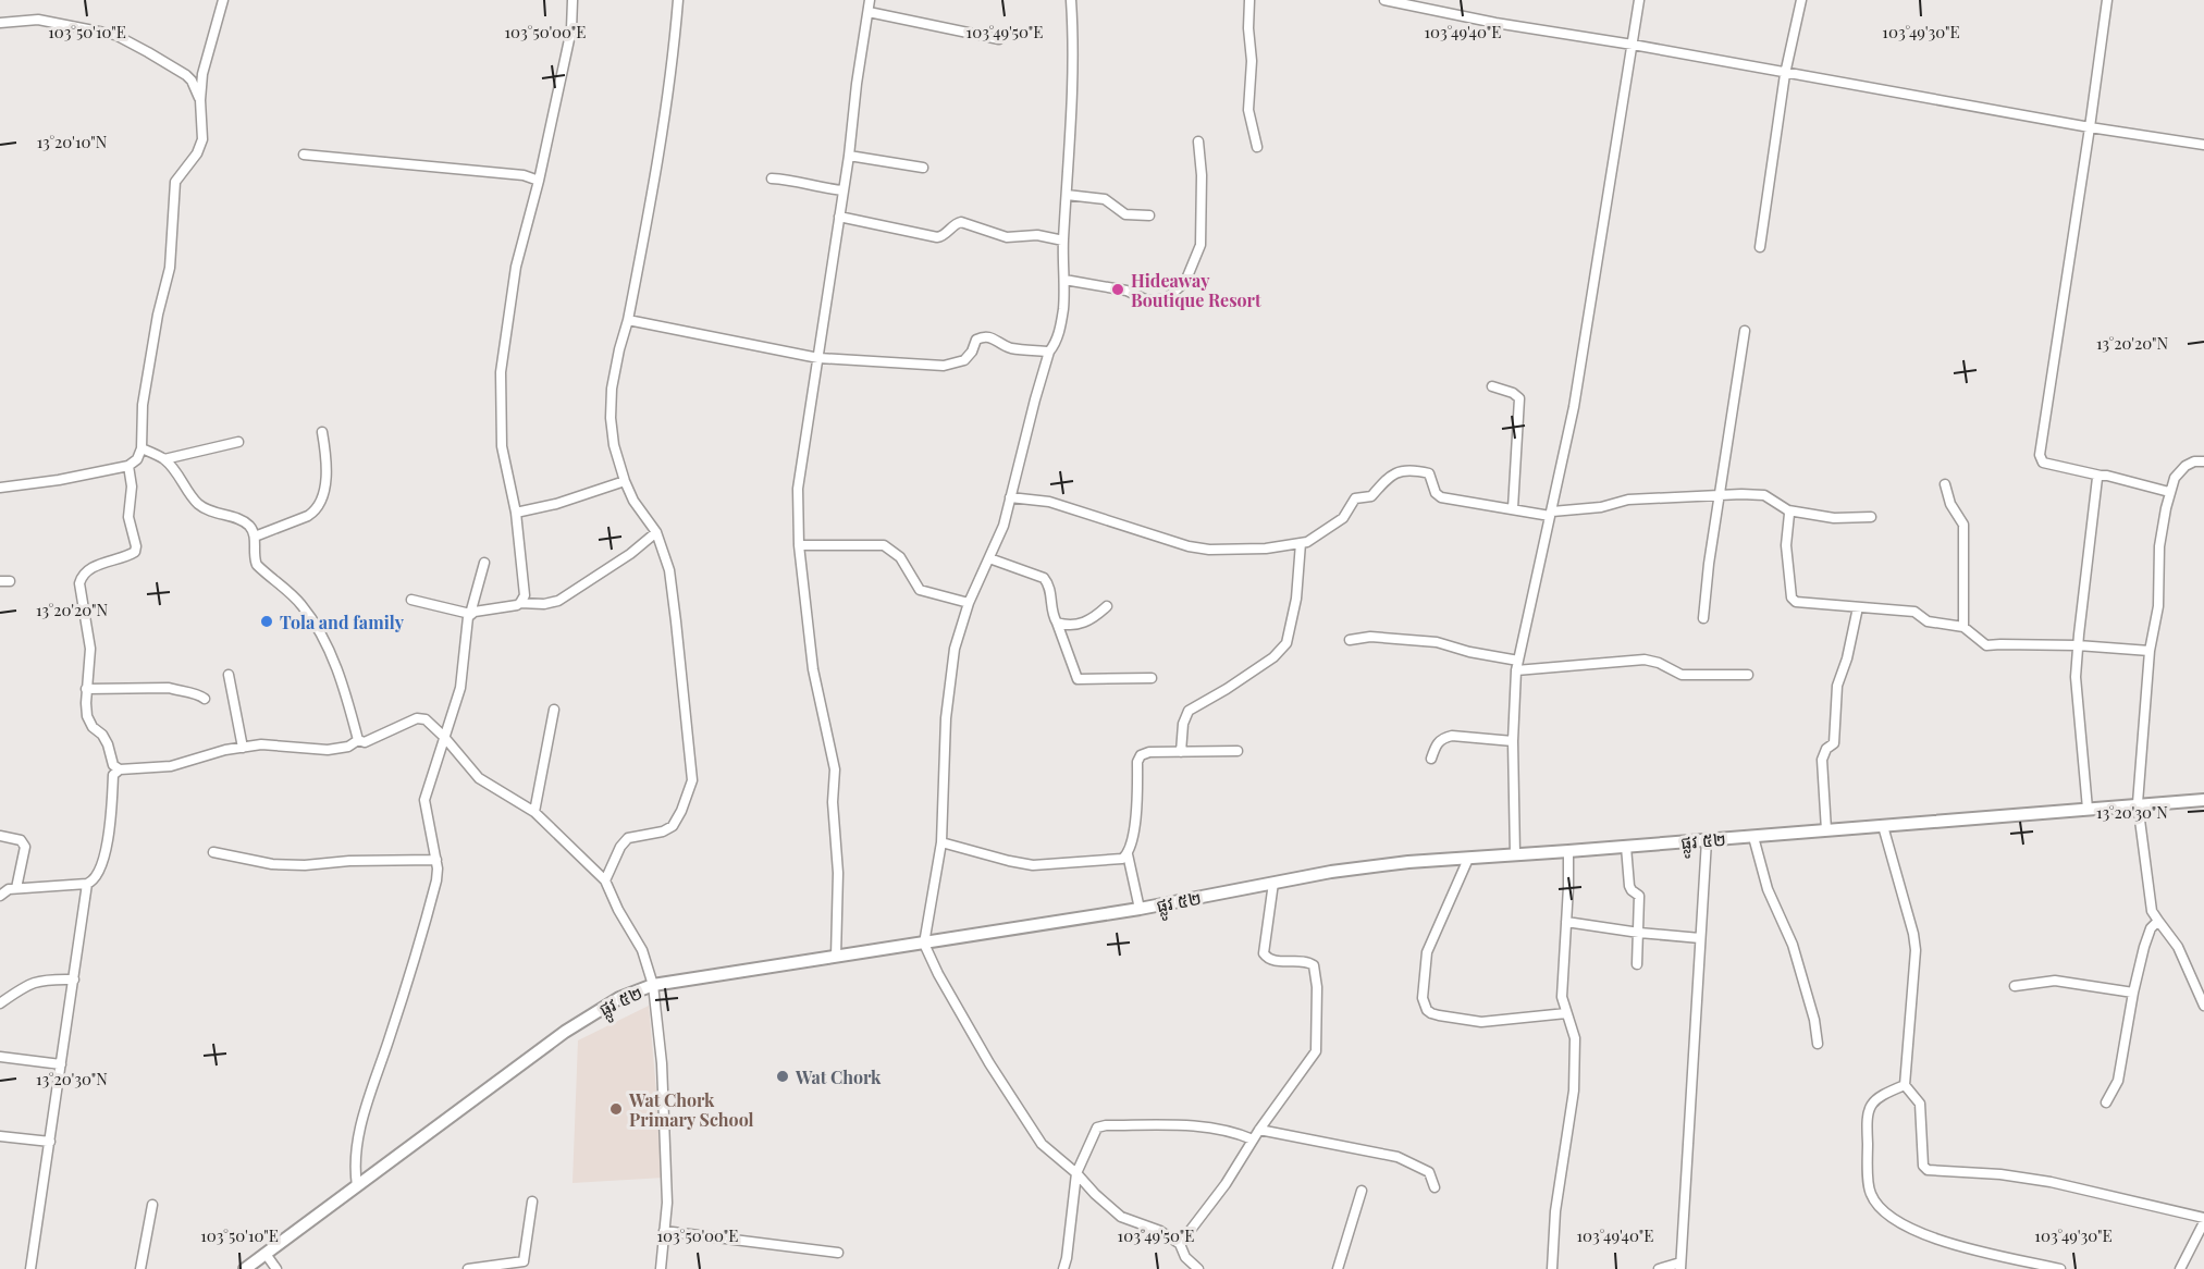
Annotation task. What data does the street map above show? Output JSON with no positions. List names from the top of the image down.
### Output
{
  "streets": {
    "street": ["ផ្លូវ ៥២"]
  },
  "places": [
    "Hideaway Boutique Resort",
    "Tola and family",
    "Wat Chork",
    "Wat Chork Primary School"
  ],
  "coordinates": [
    "103°50'10\"E",
    "103°50'00\"E",
    "103°49'50\"E",
    "103°49'40\"E",
    "103°49'30\"E",
    "13°20'10\"N",
    "13°20'20\"N",
    "13°20'30\"N"
  ]
}
